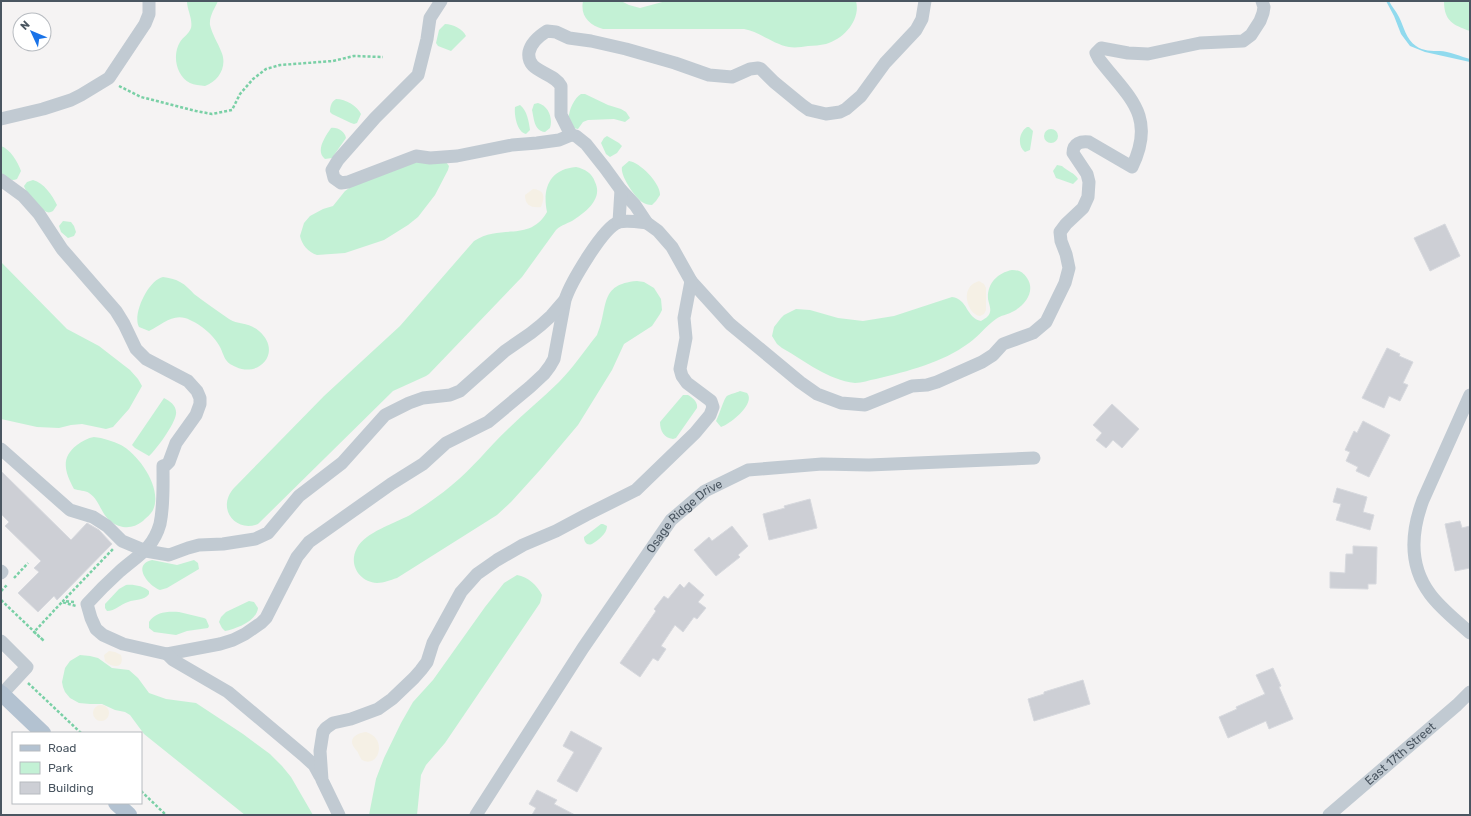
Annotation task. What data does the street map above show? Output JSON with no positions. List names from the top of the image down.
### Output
{
  "streets": {
    "street": ["Osage Ridge Drive", "East 17th Street"]
  },
  "legend": ["Road", "Park", "Building"],
  "north": "top left"
}
